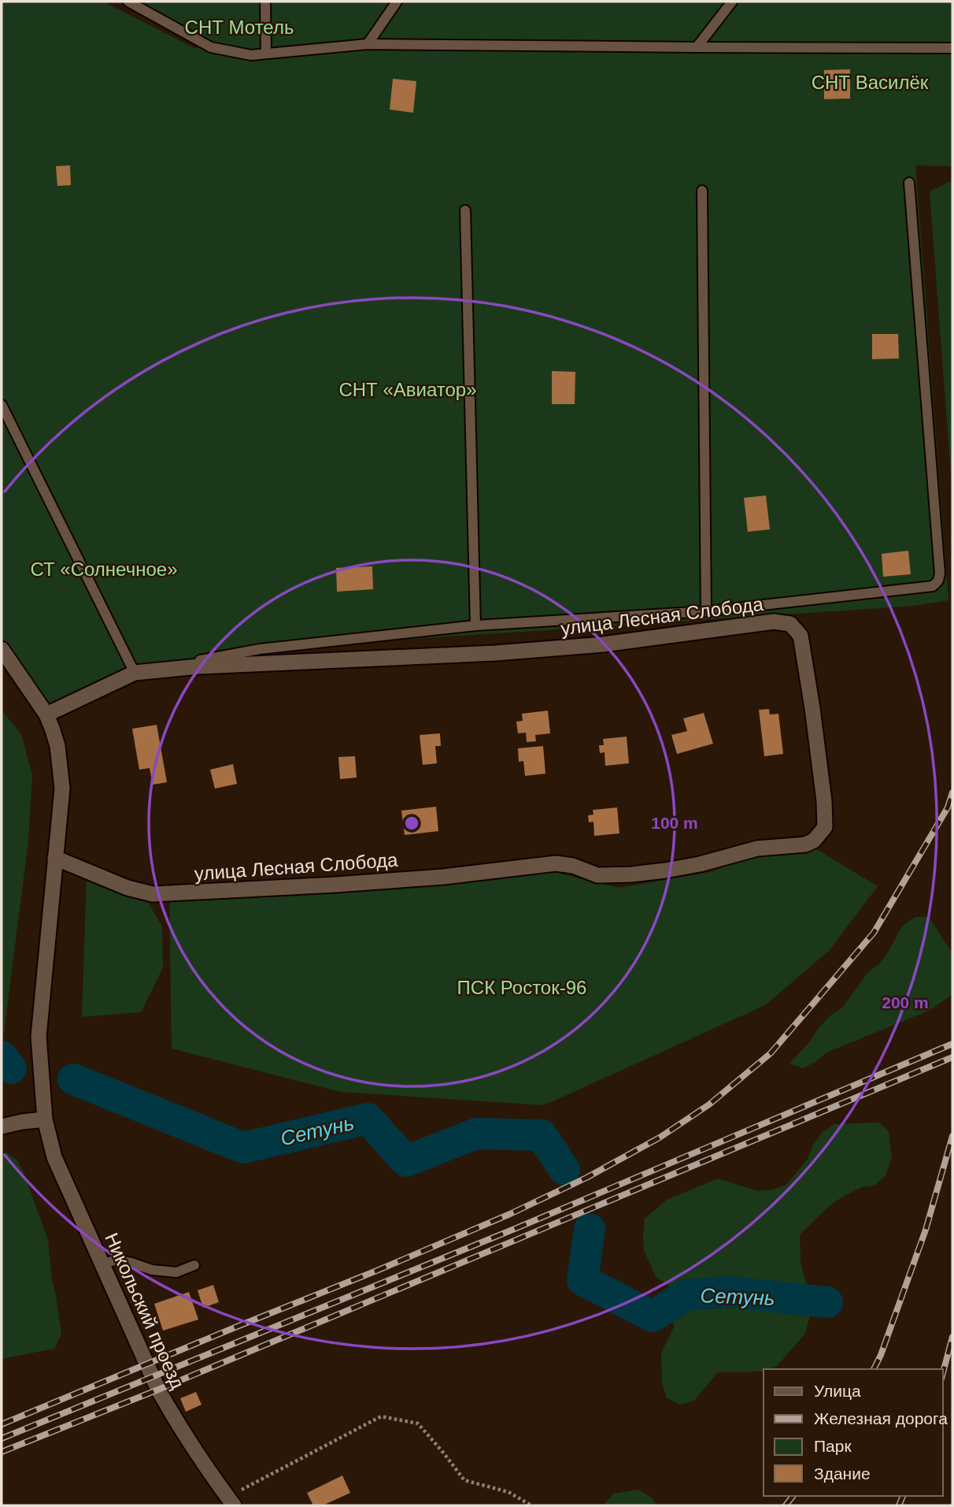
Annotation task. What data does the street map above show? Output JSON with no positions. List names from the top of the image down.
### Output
{
  "streets": {
    "street": ["улица Лесная Слобода", "Никольский проезд"]
  },
  "crossings": [
    ["улица Лесная Слобода", "Никольский проезд"]
  ],
  "water": ["Сетунь"],
  "parks": [
    "СНТ Мотель",
    "СНТ Василёк",
    "СНТ «Авиатор»",
    "СТ «Солнечное»",
    "ПСК Росток-96"
  ],
  "legend": [
    "Улица",
    "Железная дорога",
    "Парк",
    "Здание"
  ],
  "rings": ["100 m", "200 m"]
}
